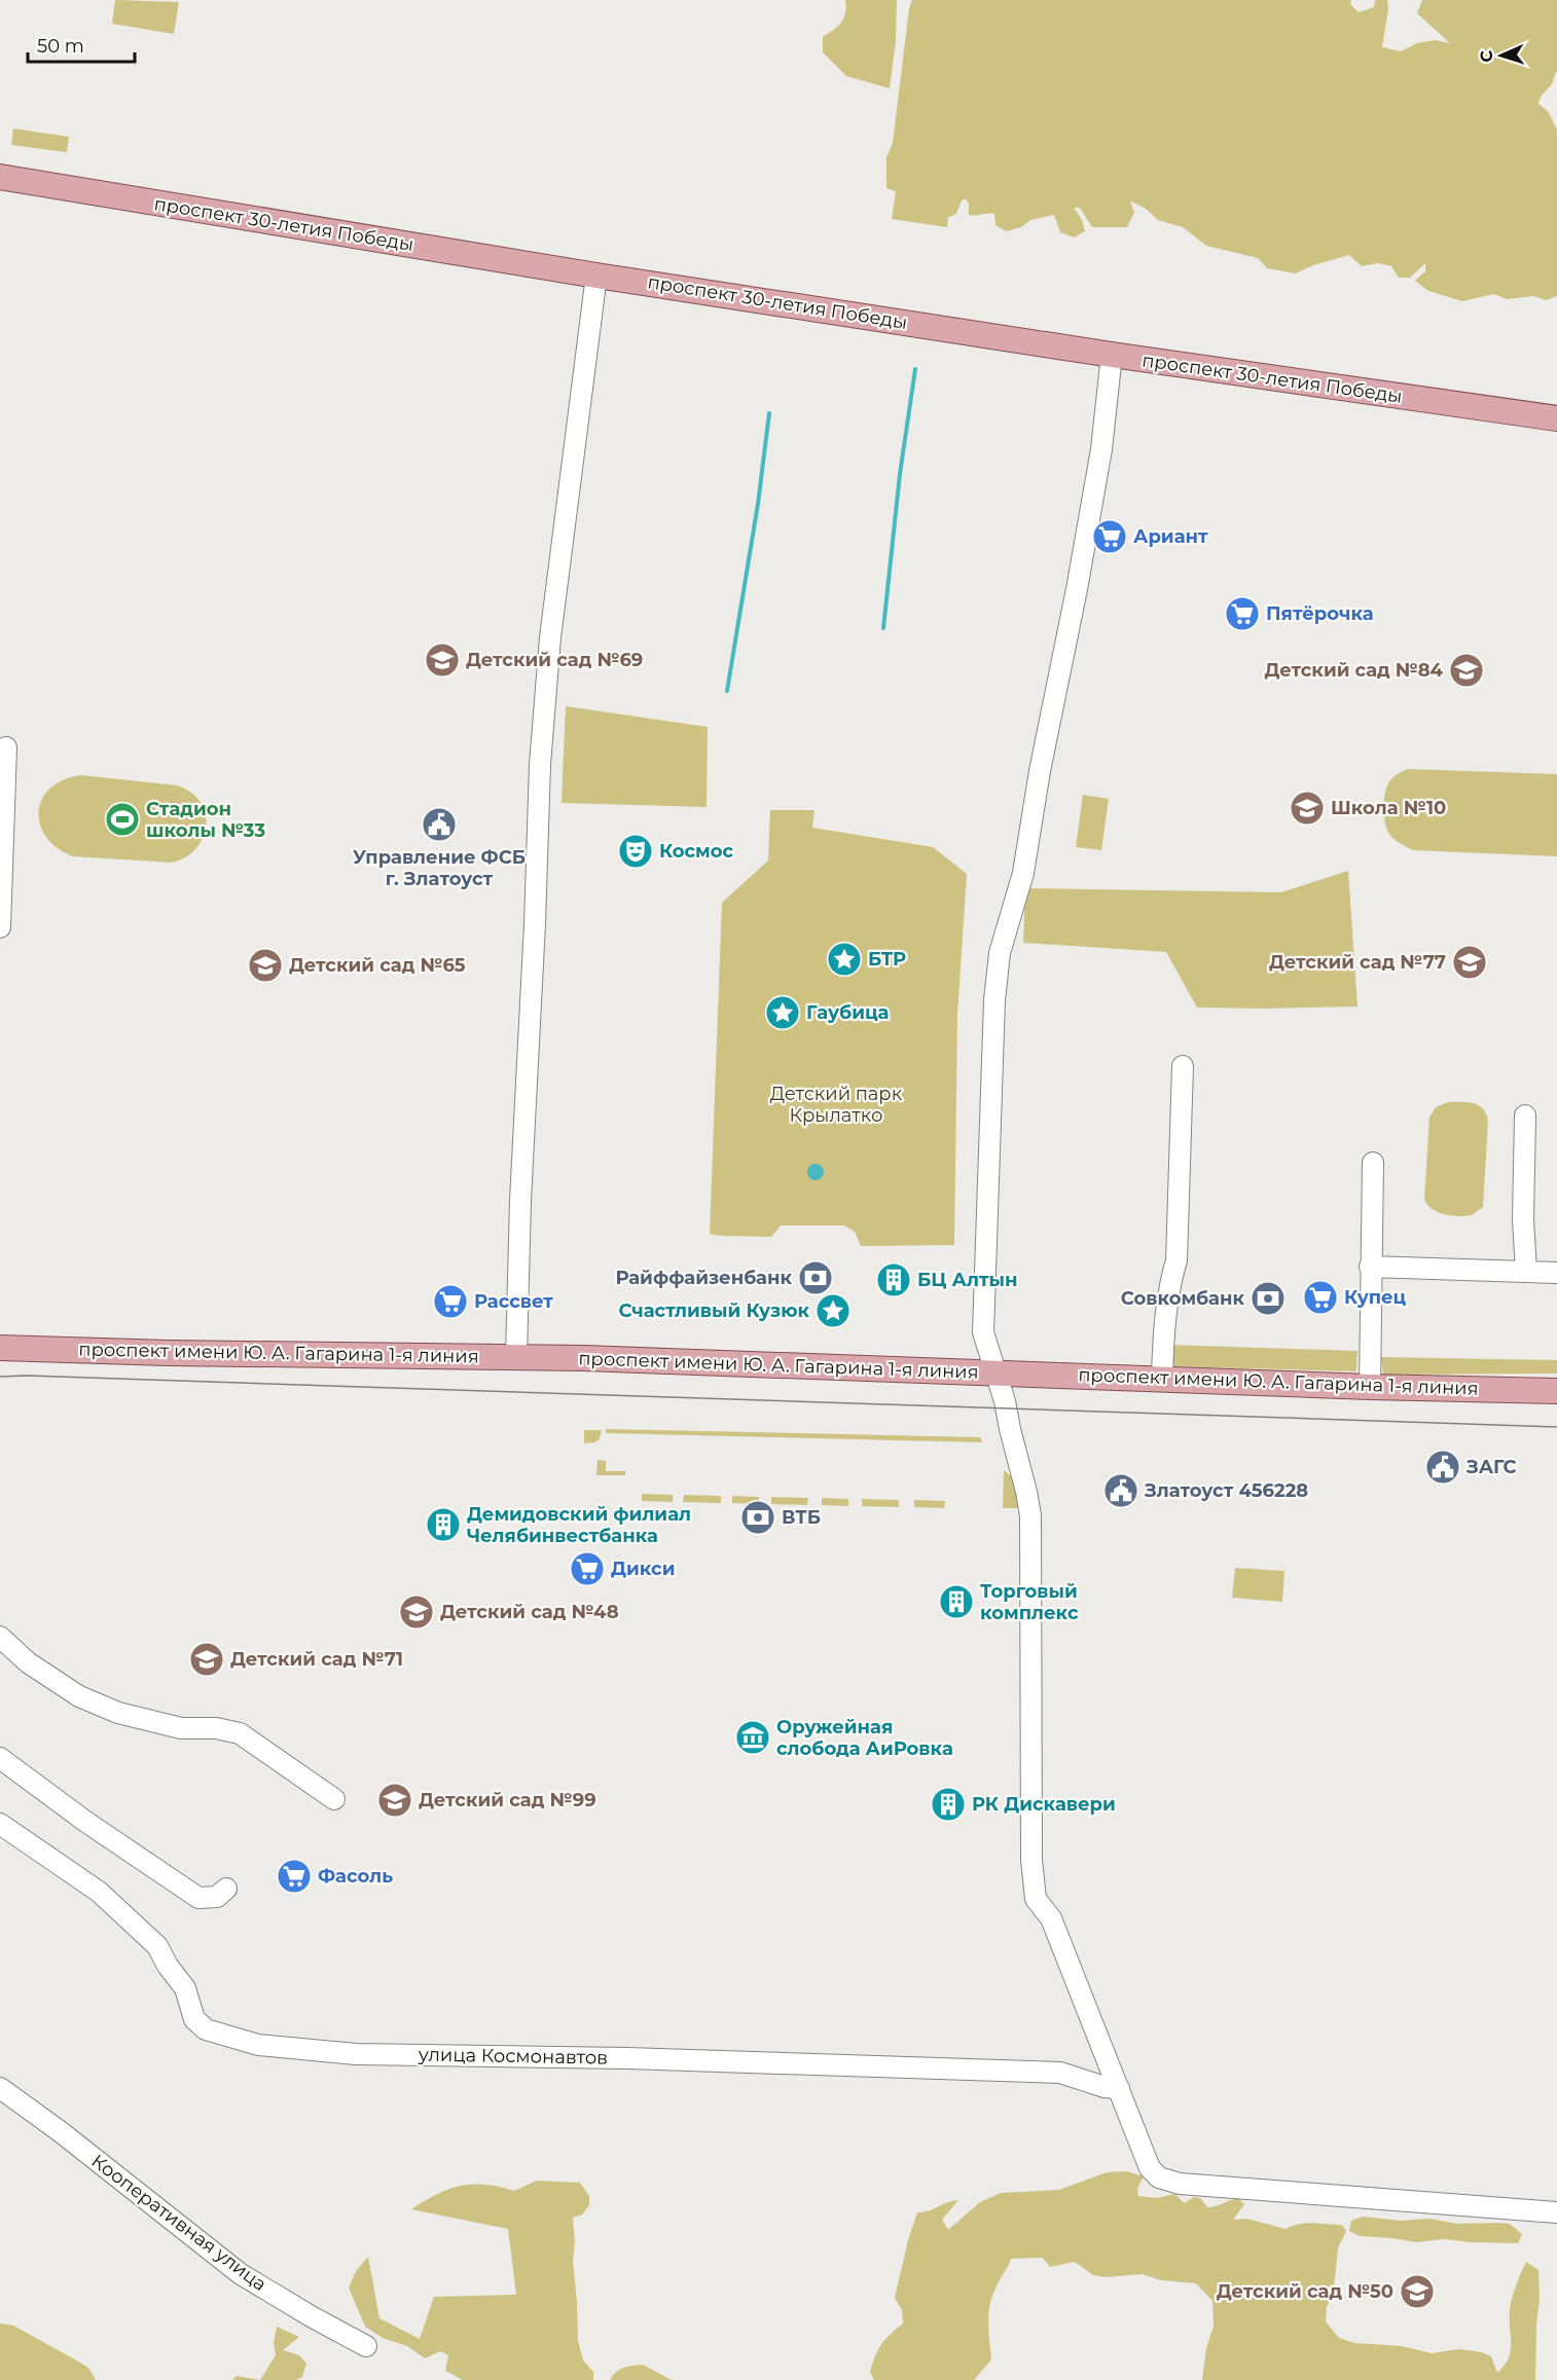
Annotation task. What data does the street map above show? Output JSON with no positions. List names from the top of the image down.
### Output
{
  "streets": {
    "main road": ["проспект 30-летия Победы", "проспект имени Ю. А. Гагарина 1-я линия"],
    "street": ["улица Космонавтов", "Кооперативная улица"]
  },
  "parks": ["Детский парк Крылатко"],
  "places": {
    "supermarket": [
      "Ариант",
      "Пятёрочка",
      "Купец",
      "Рассвет",
      "Дикси",
      "Фасоль"
    ],
    "school or university": [
      "Детский сад №69",
      "Детский сад №84",
      "Школа №10",
      "Детский сад №77",
      "Детский сад №65",
      "Детский сад №48",
      "Детский сад №71",
      "Детский сад №99",
      "Детский сад №50"
    ],
    "sports": ["Стадион школы №33"],
    "public building": ["Управление ФСБ г. Златоуст", "ЗАГС", "Златоуст 456228"],
    "theatre": ["Космос"],
    "place": ["БТР", "Гаубица", "Счастливый Кузюк"],
    "bank": ["Райффайзенбанк", "Совкомбанк", "ВТБ"],
    "building": [
      "БЦ Алтын",
      "Демидовский филиал Челябинвестбанка",
      "Торговый комплекс",
      "РК Дискавери"
    ],
    "museum": ["Оружейная слобода АиРовка"]
  },
  "scale_bar": "50 m",
  "north": "left"
}
